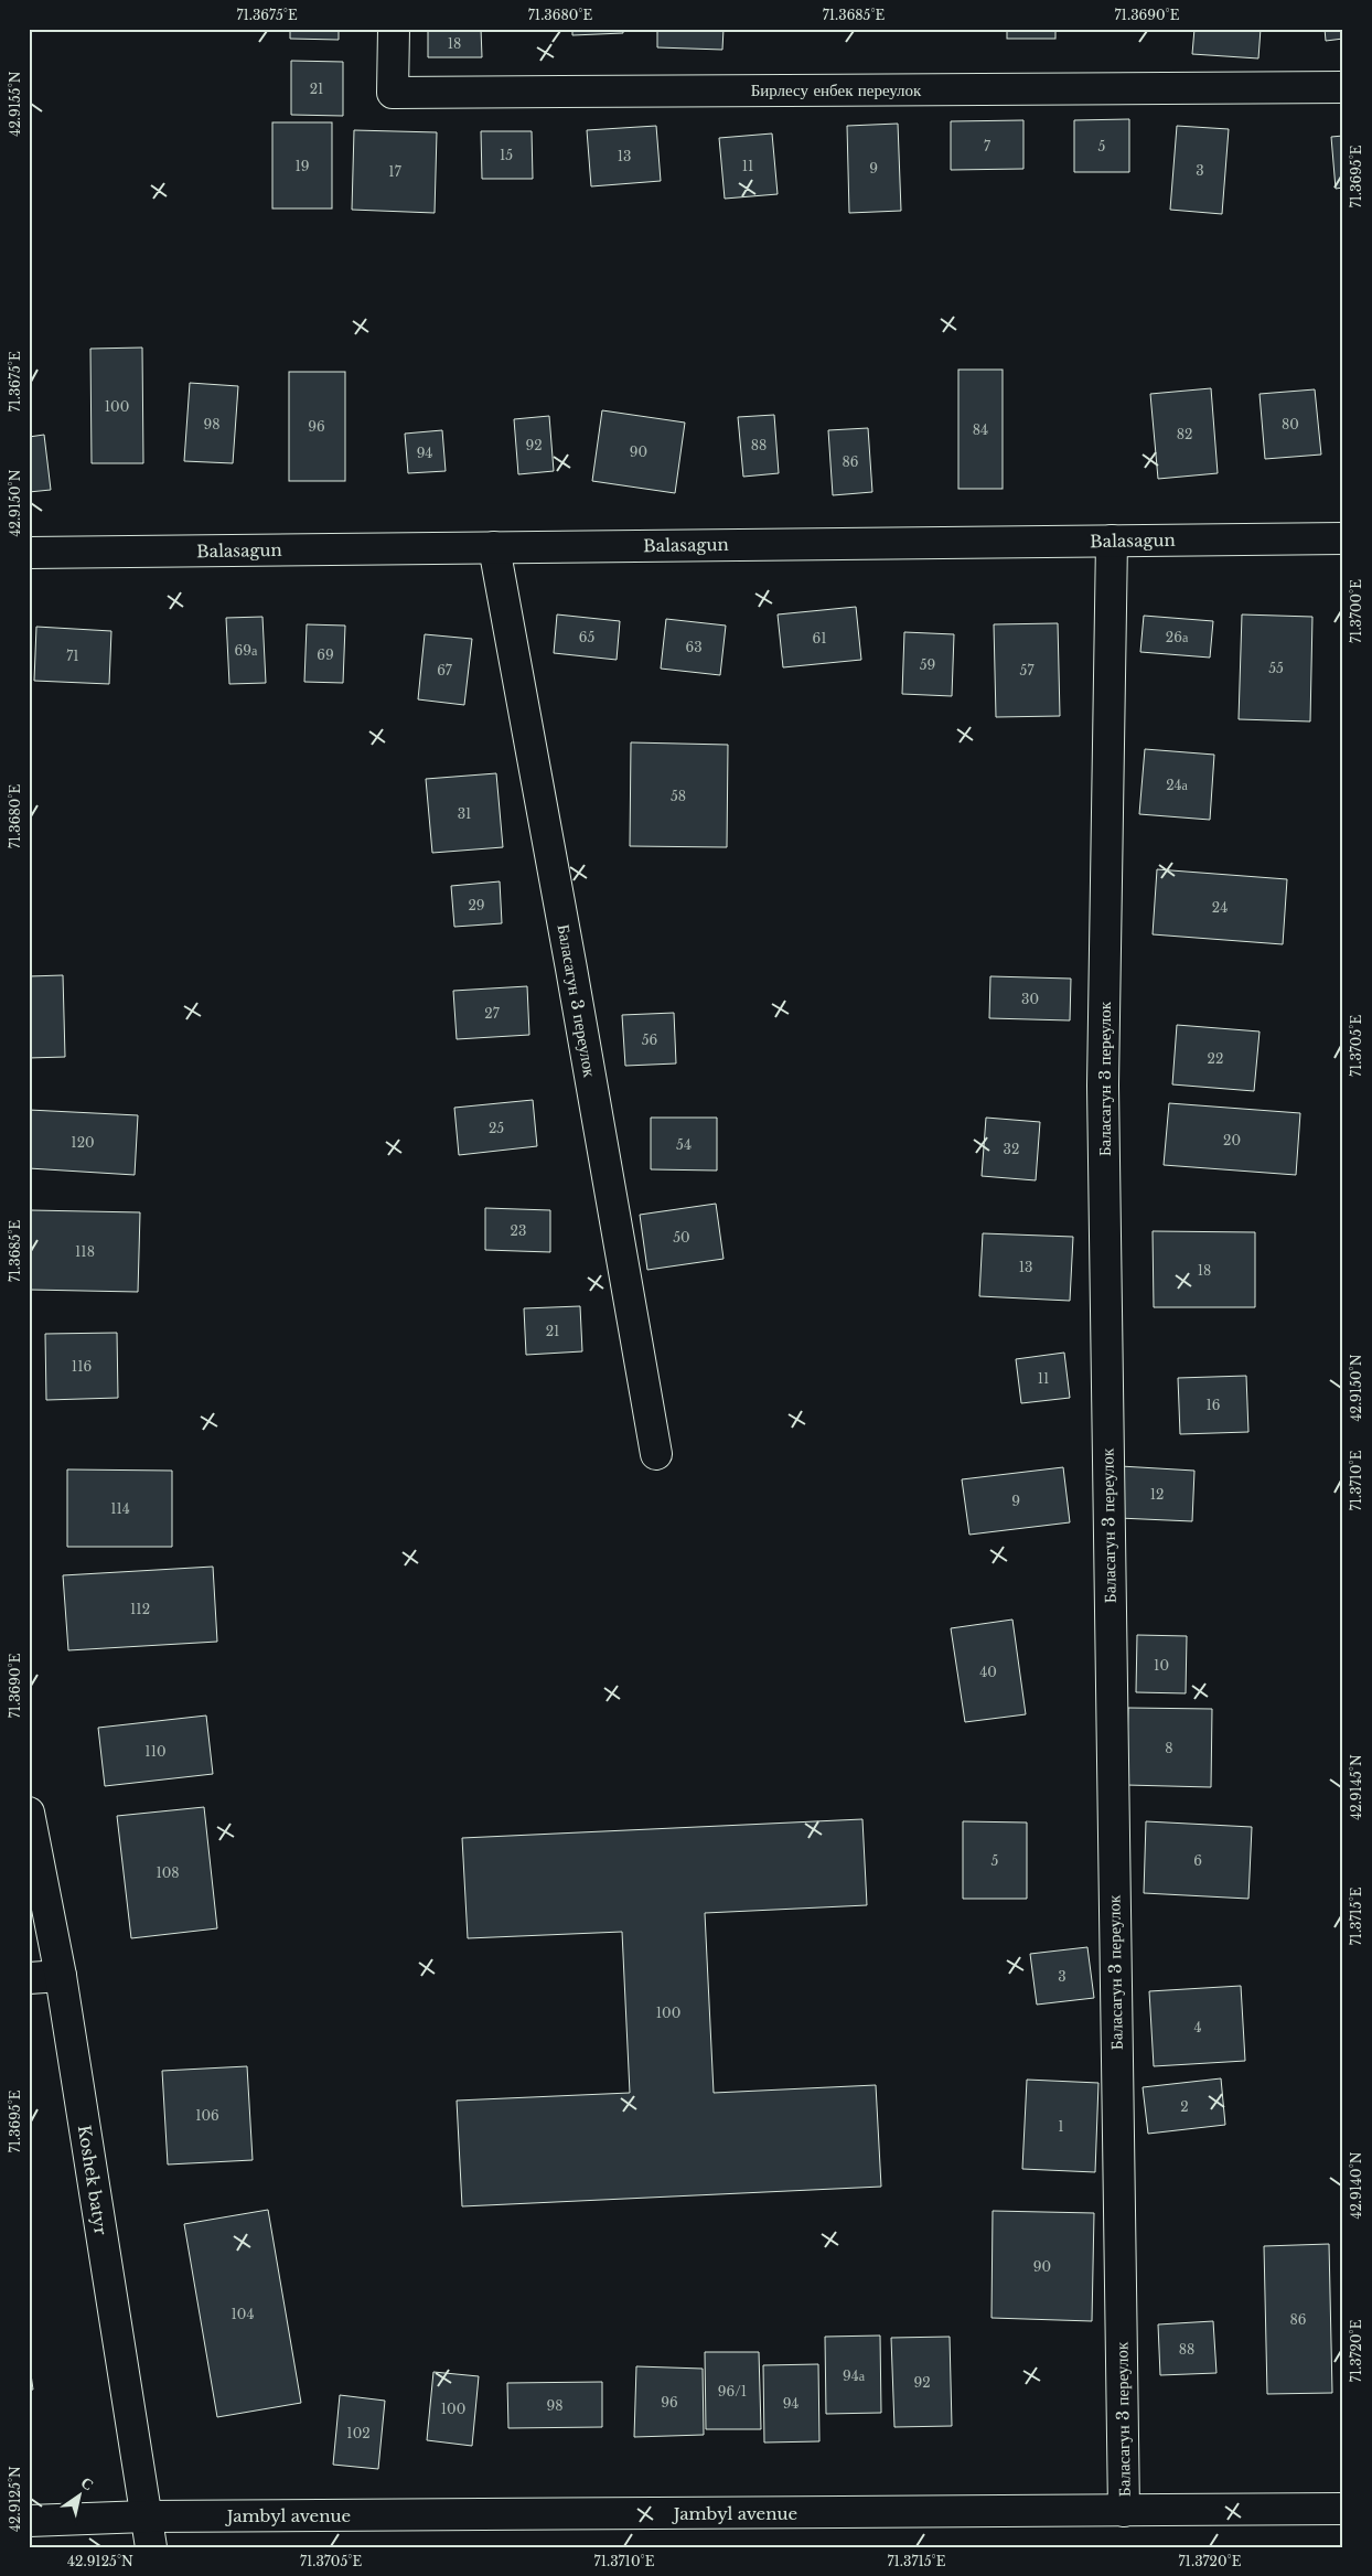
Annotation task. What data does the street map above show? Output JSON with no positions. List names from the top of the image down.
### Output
{
  "streets": {
    "street": [
      "Бирлесу енбек переулок",
      "Balasagun",
      "Баласагун 3 переулок",
      "Koshek batyr",
      "Jambyl avenue"
    ]
  },
  "crossings": [
    ["Balasagun", "Баласагун 3 переулок"],
    ["Баласагун 3 переулок", "Jambyl avenue"],
    ["Koshek batyr", "Jambyl avenue"]
  ],
  "house_numbers": [
    "18",
    "21",
    "7",
    "5",
    "15",
    "13",
    "19",
    "11",
    "9",
    "3",
    "17",
    "100",
    "98",
    "80",
    "96",
    "84",
    "82",
    "92",
    "88",
    "90",
    "94",
    "86",
    "65",
    "26а",
    "61",
    "63",
    "69а",
    "69",
    "71",
    "59",
    "55",
    "67",
    "57",
    "24а",
    "58",
    "31",
    "29",
    "24",
    "30",
    "27",
    "56",
    "22",
    "25",
    "20",
    "120",
    "54",
    "32",
    "23",
    "50",
    "118",
    "13",
    "18",
    "21",
    "116",
    "11",
    "16",
    "12",
    "9",
    "114",
    "112",
    "10",
    "40",
    "8",
    "110",
    "5",
    "6",
    "108",
    "3",
    "100",
    "4",
    "2",
    "106",
    "1",
    "90",
    "104",
    "86",
    "88",
    "94а",
    "92",
    "96/1",
    "96",
    "94",
    "98",
    "100",
    "102"
  ],
  "north": "top right",
  "coordinates": [
    "71.3675°E",
    "71.3680°E",
    "71.3685°E",
    "71.3690°E",
    "42.9155°N",
    "71.3695°E",
    "42.9150°N",
    "71.3700°E",
    "71.3705°E",
    "71.3710°E",
    "42.9145°N",
    "71.3715°E",
    "42.9140°N",
    "71.3720°E",
    "42.9125°N"
  ]
}
